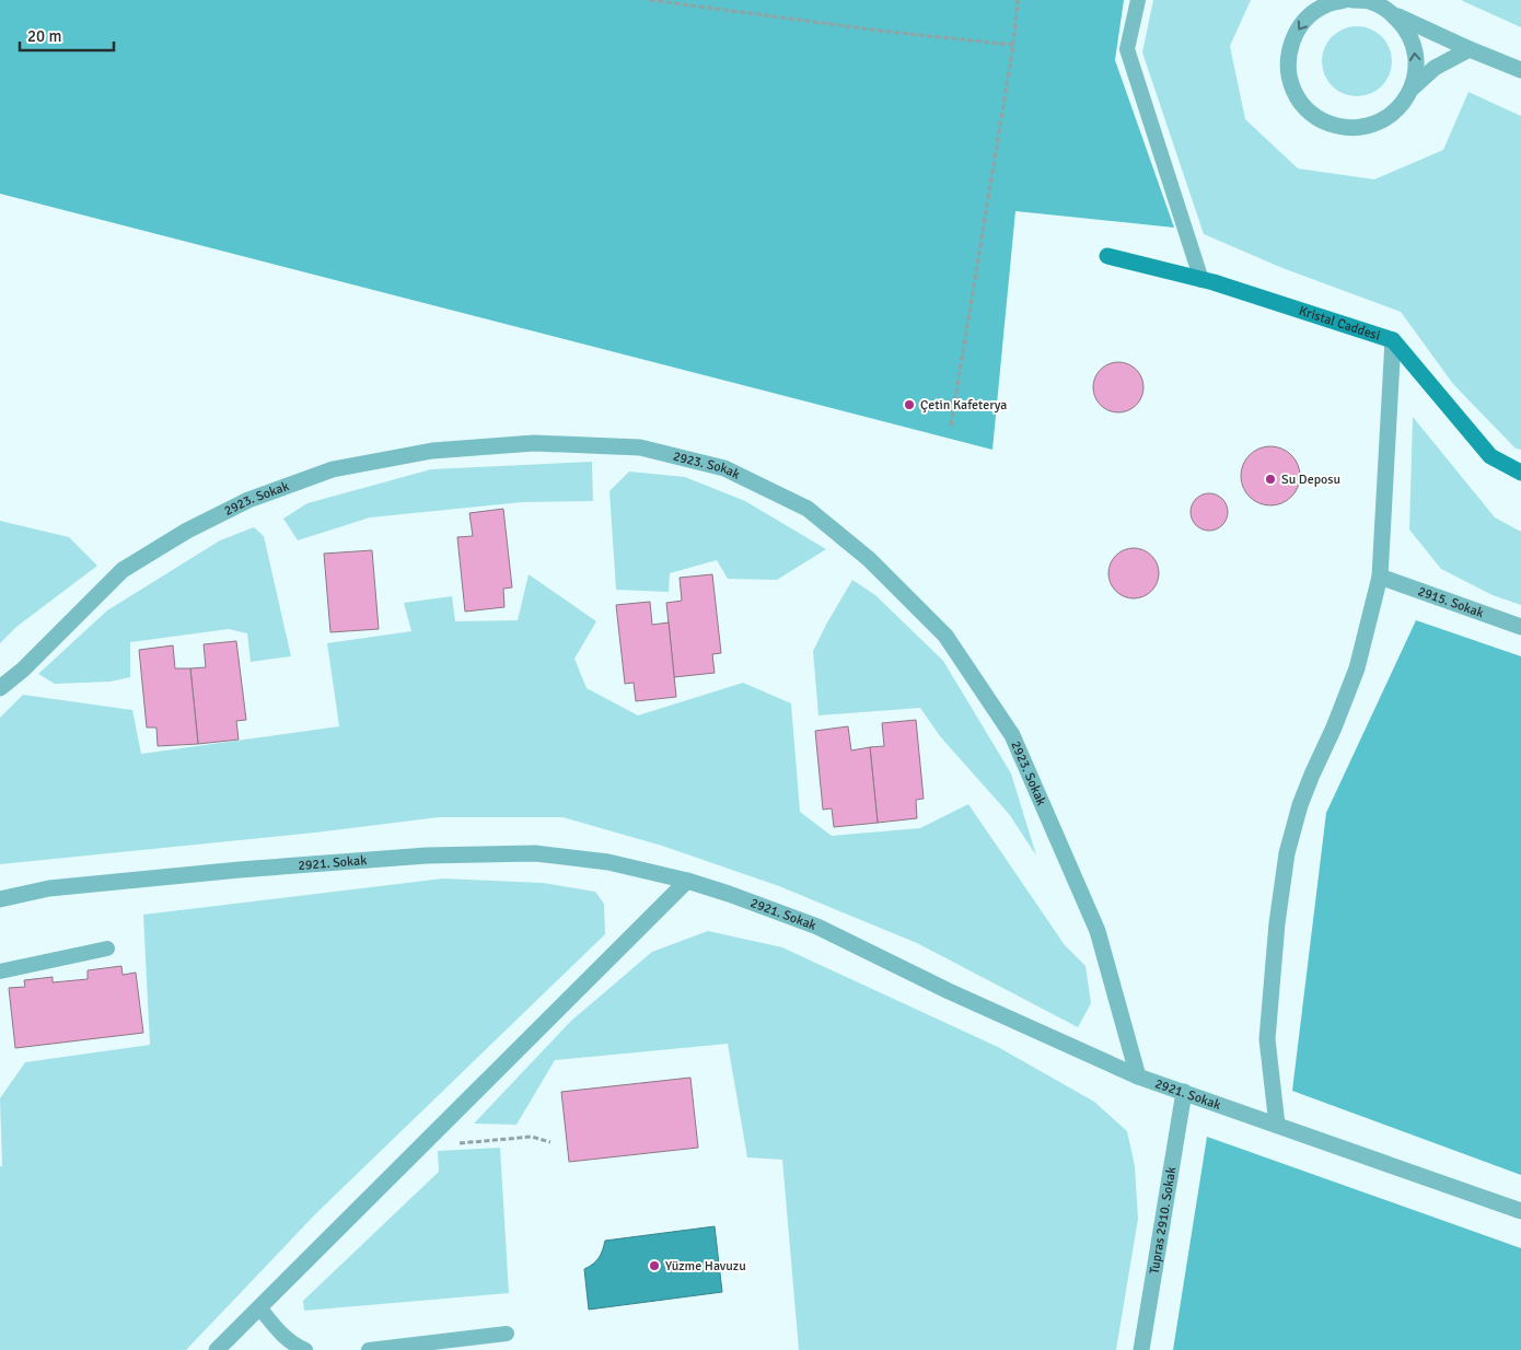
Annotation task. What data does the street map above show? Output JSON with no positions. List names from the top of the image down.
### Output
{
  "streets": {
    "street": [
      "Kristal Caddesi",
      "2923. Sokak",
      "2915. Sokak",
      "2921. Sokak",
      "Tupras 2910. Sokak"
    ]
  },
  "crossings": [
    ["2923. Sokak", "2921. Sokak"],
    ["2921. Sokak", "Tupras 2910. Sokak"]
  ],
  "places": ["Çetin Kafeterya", "Su Deposu", "Yüzme Havuzu"],
  "scale_bar": "20 m"
}
